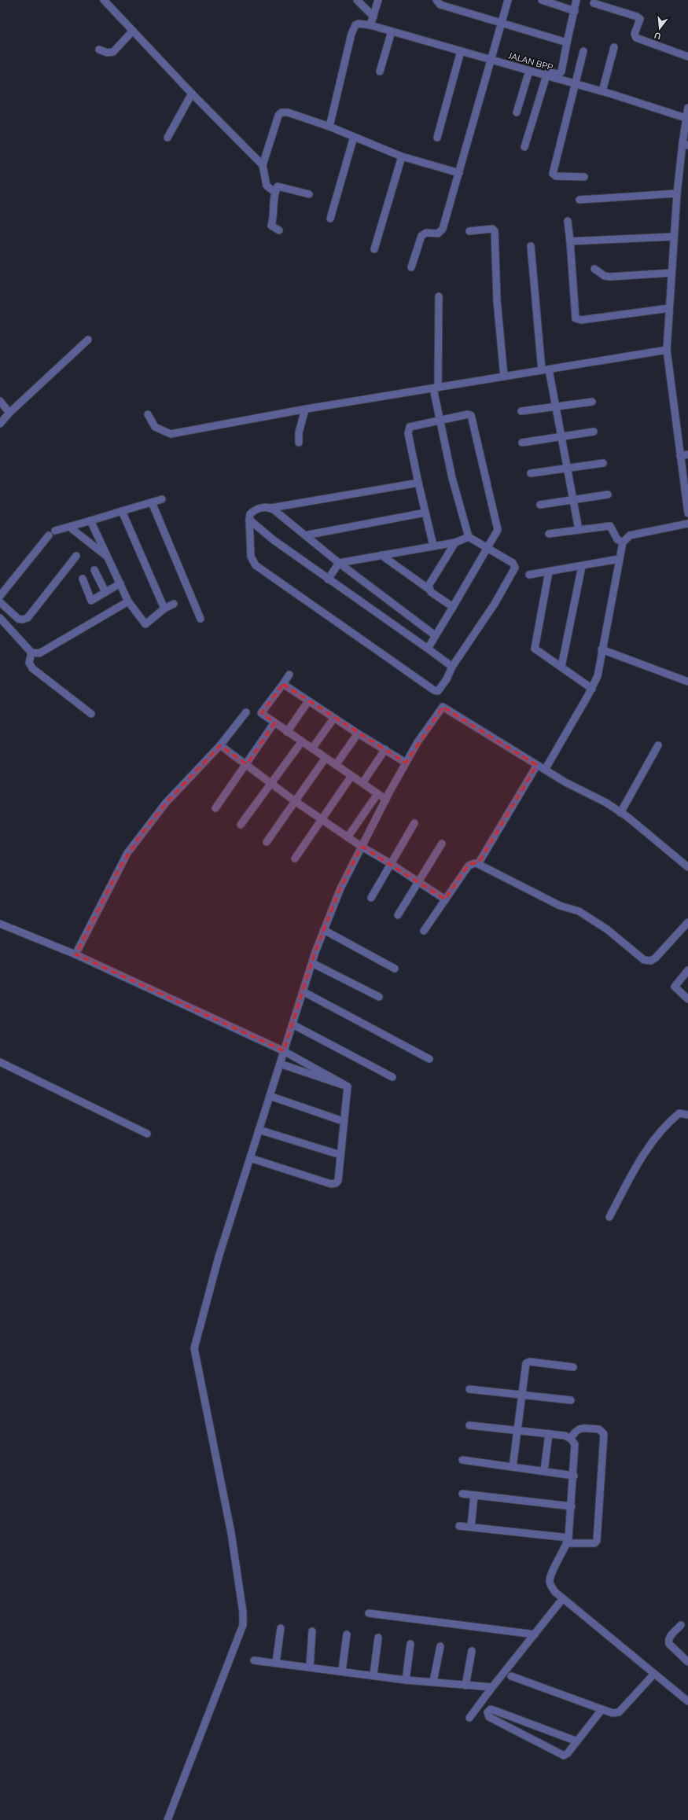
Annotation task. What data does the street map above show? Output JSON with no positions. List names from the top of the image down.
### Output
{
  "streets": {
    "street": ["JALAN BPP"]
  },
  "north": "bottom"
}
